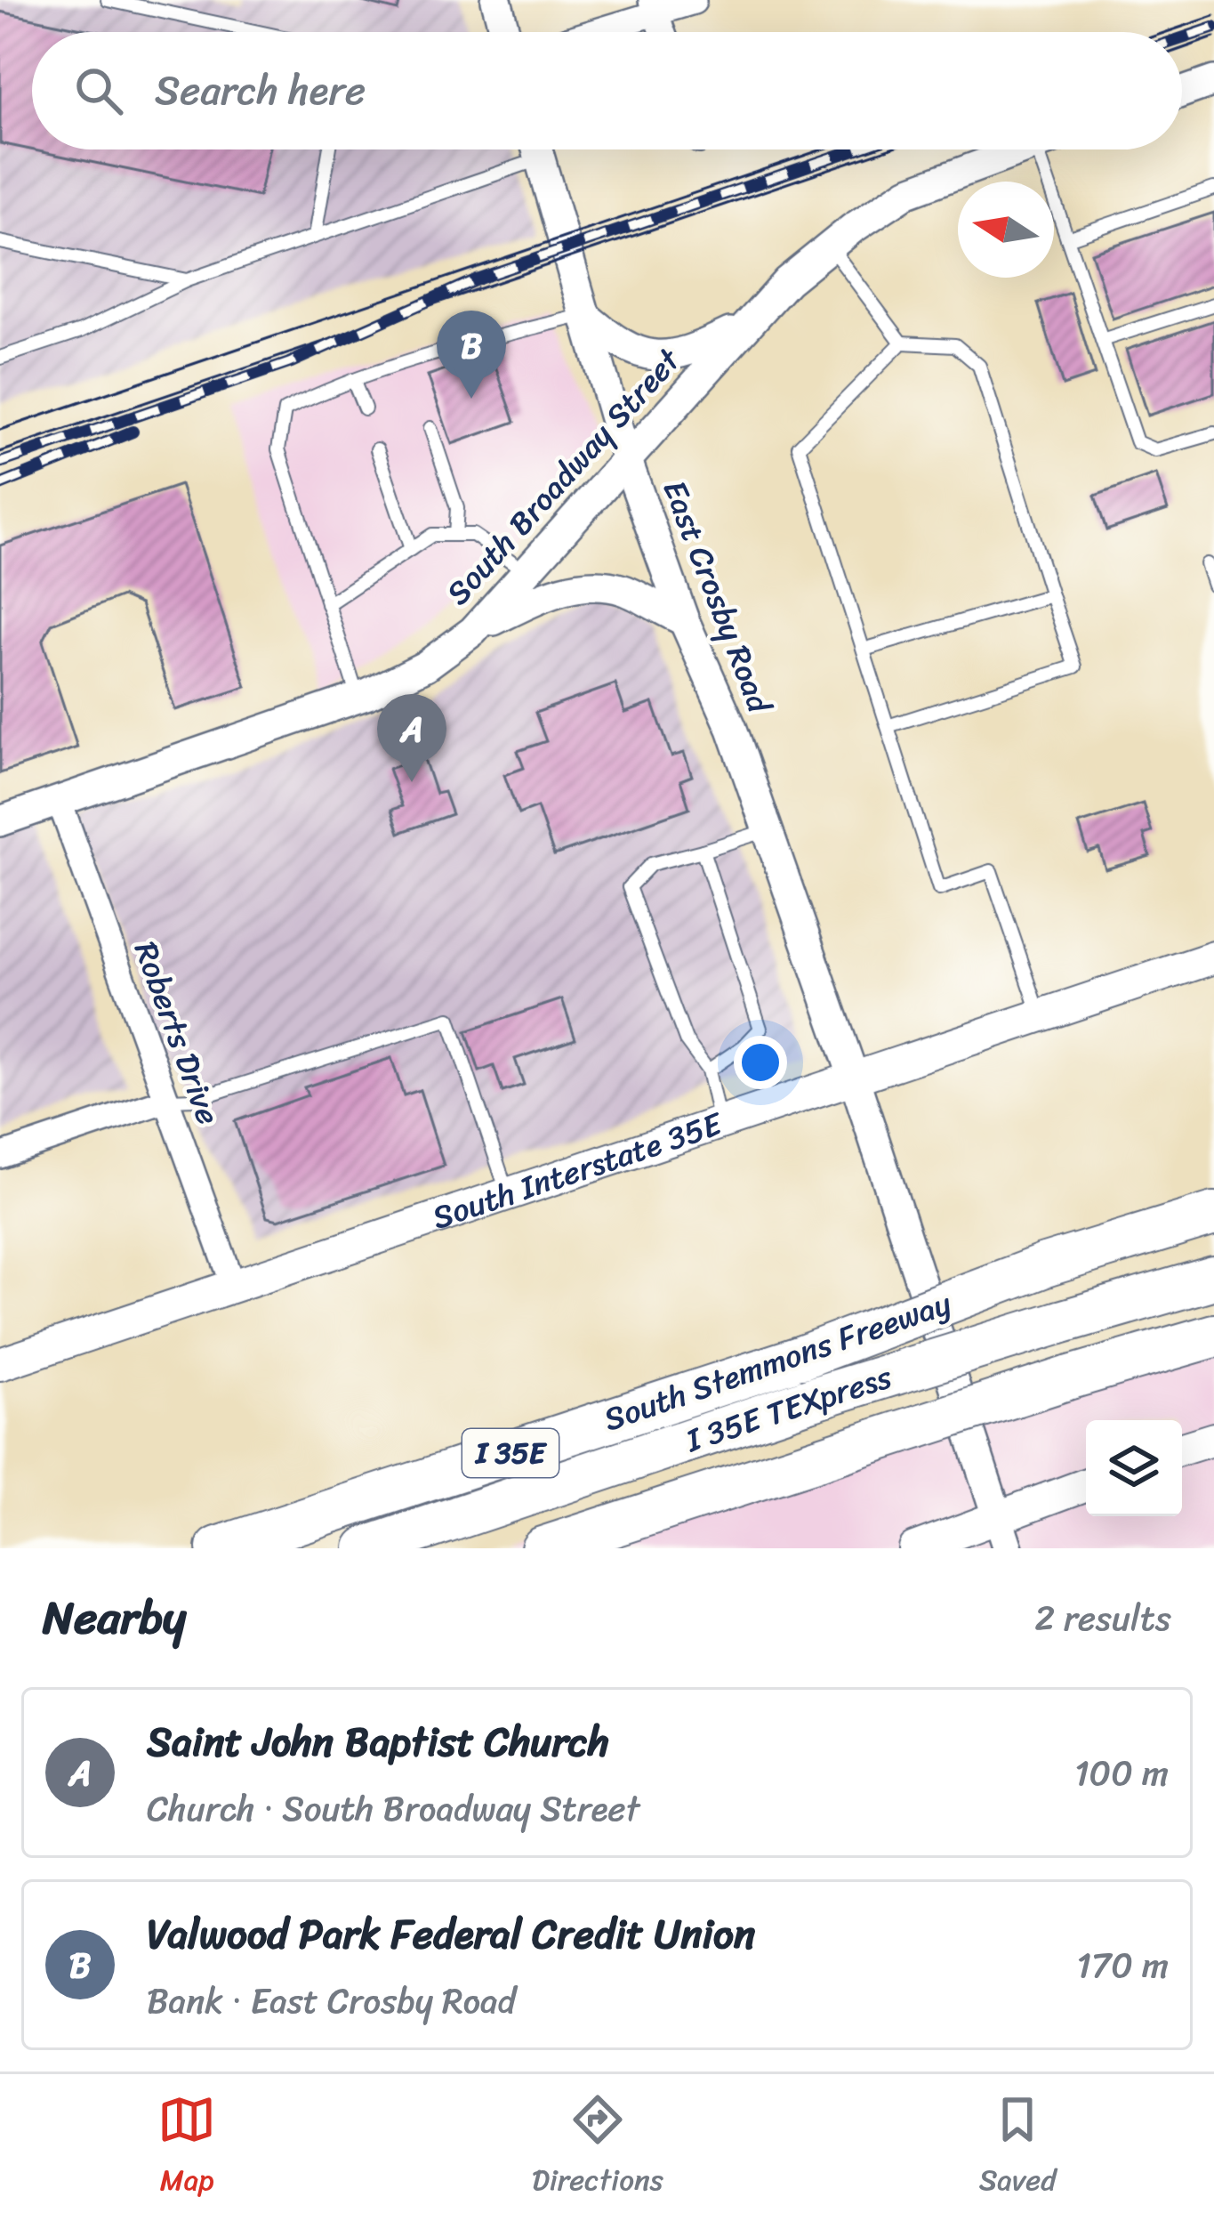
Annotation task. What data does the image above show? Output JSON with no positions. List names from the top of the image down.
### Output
{
  "streets": {
    "highway": ["South Stemmons Freeway", "I 35E TEXpress", "I 35E"],
    "main road": ["South Interstate 35E"],
    "street": ["South Broadway Street", "East Crosby Road", "Roberts Drive"]
  },
  "crossings": [
    ["South Broadway Street", "East Crosby Road"],
    ["South Broadway Street", "Roberts Drive"],
    ["East Crosby Road", "South Interstate 35E"],
    ["Roberts Drive", "South Interstate 35E"]
  ],
  "north": "left",
  "page": {
    "search": "Search here",
    "pins": ["B", "A"],
    "heading": ["Nearby", "2 results"],
    "list": [
      {
        "mark": "A",
        "name": "Saint John Baptist Church",
        "note": "Church · South Broadway Street",
        "value": "100 m"
      },
      {
        "mark": "B",
        "name": "Valwood Park Federal Credit Union",
        "note": "Bank · East Crosby Road",
        "value": "170 m"
      }
    ],
    "nav": ["Map", "Directions", "Saved"]
  }
}
